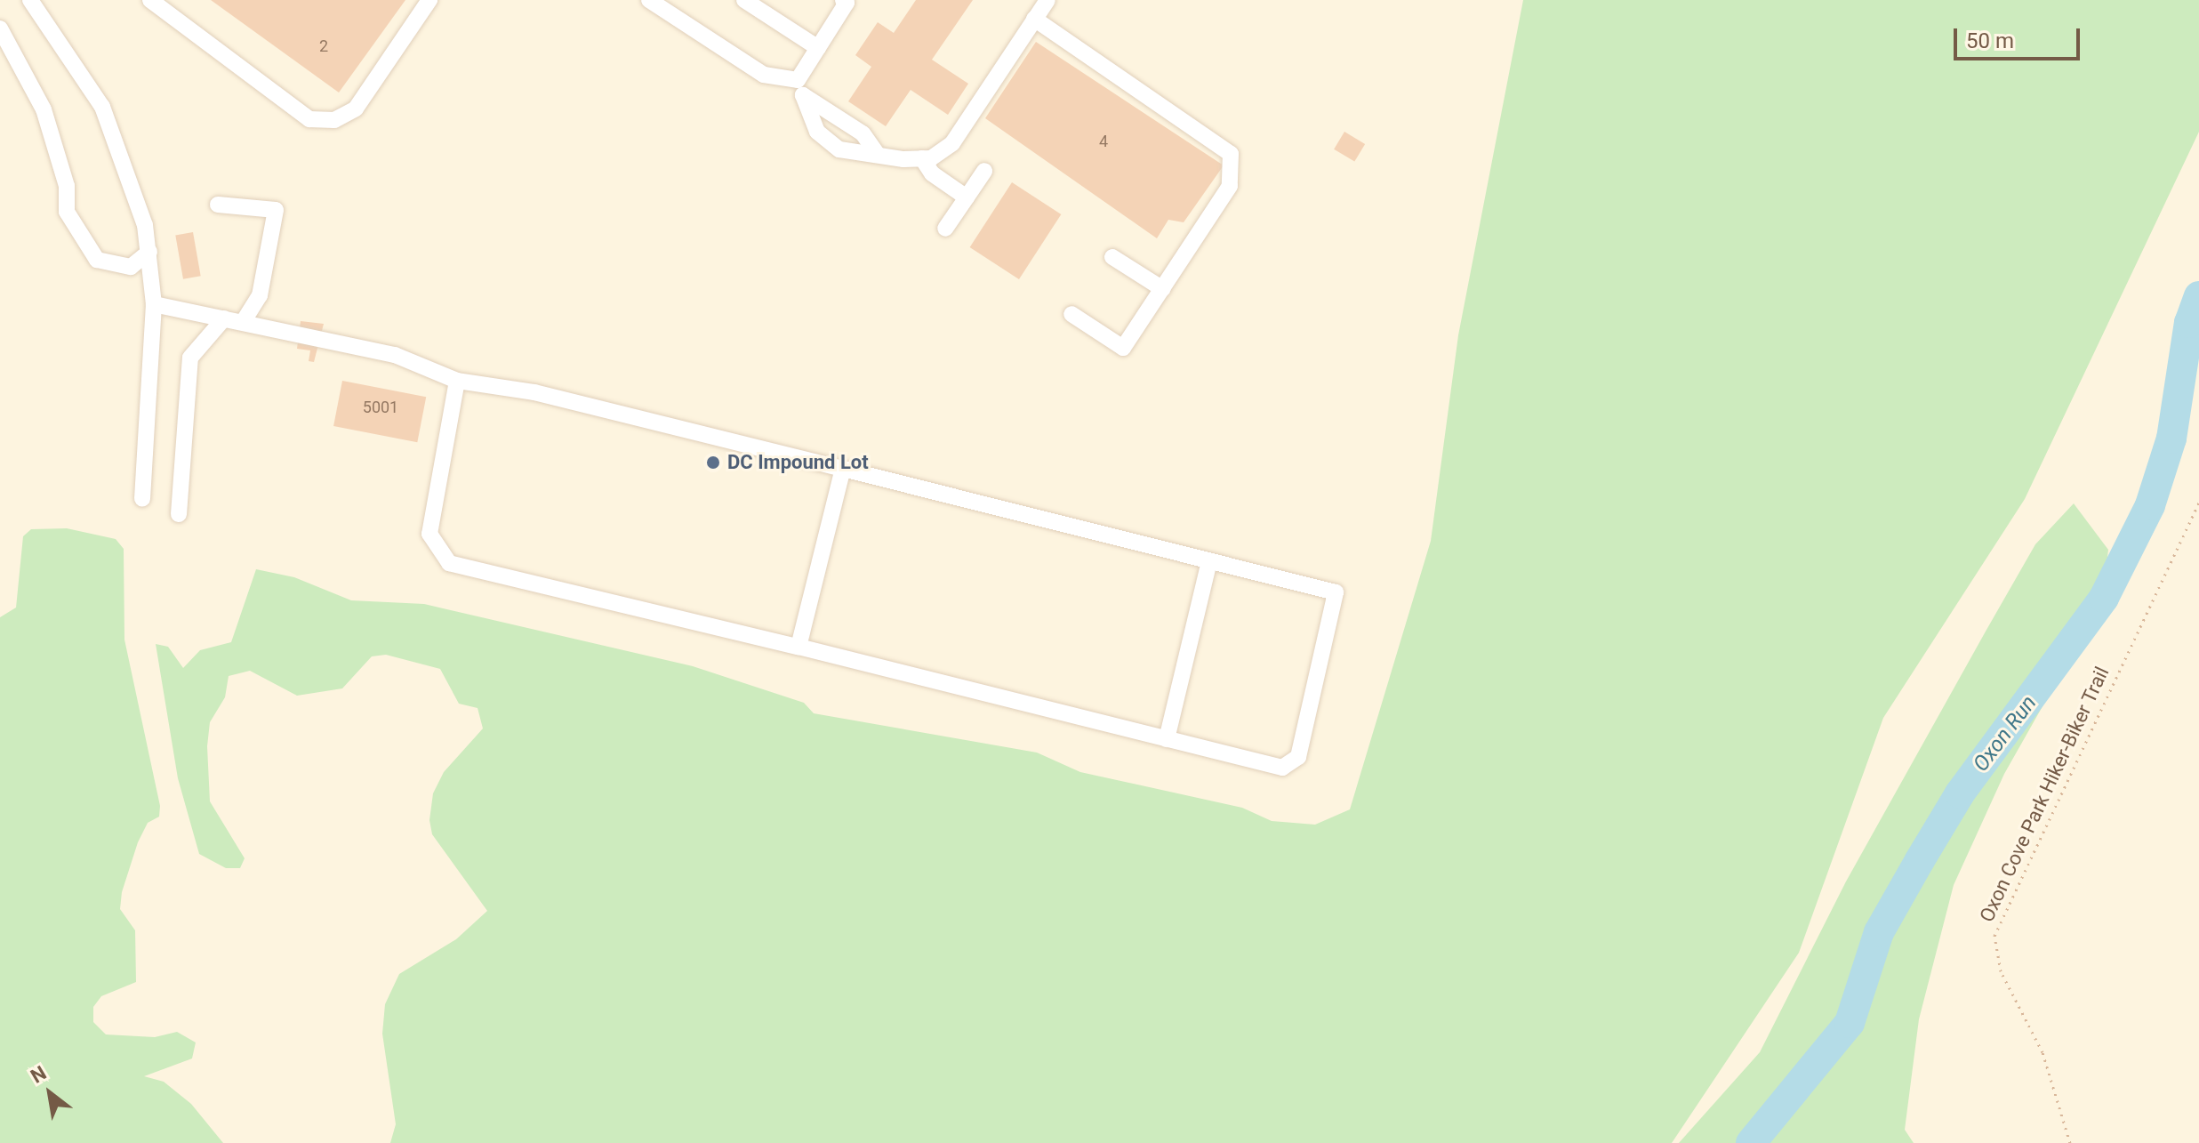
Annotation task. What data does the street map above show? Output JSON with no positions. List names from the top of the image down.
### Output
{
  "streets": {
    "path": ["Oxon Cove Park Hiker-Biker Trail"]
  },
  "water": ["Oxon Run"],
  "places": ["DC Impound Lot"],
  "house_numbers": ["2", "4", "5001"],
  "scale_bar": "50 m",
  "north": "top left"
}
